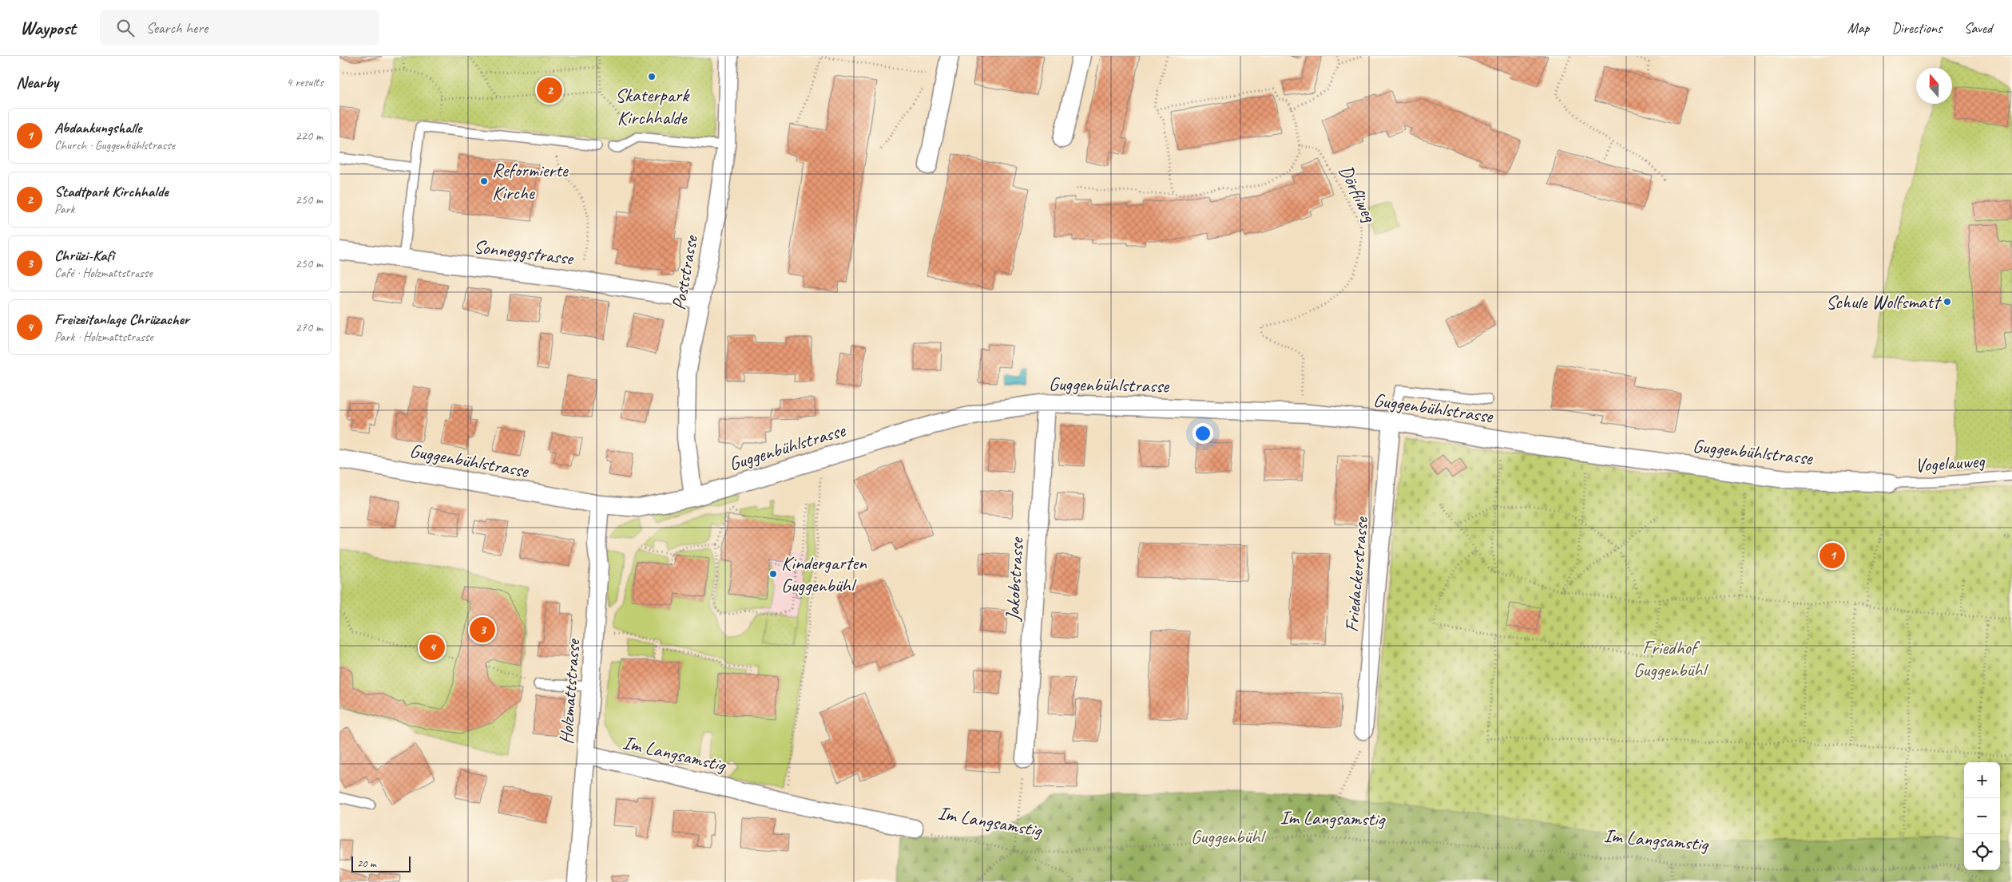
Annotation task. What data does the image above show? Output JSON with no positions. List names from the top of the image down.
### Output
{
  "streets": {
    "street": [
      "Sonneggstrasse",
      "Poststrasse",
      "Guggenbühlstrasse",
      "Friedackerstrasse",
      "Jakobstrasse",
      "Holzmattstrasse",
      "Im Langsamstig"
    ],
    "lane": ["Vogelauweg"],
    "path": ["Dörfliweg"]
  },
  "crossings": [
    ["Dörfliweg", "Guggenbühlstrasse"],
    ["Sonneggstrasse", "Poststrasse"],
    ["Poststrasse", "Guggenbühlstrasse"],
    ["Guggenbühlstrasse", "Vogelauweg"],
    ["Guggenbühlstrasse", "Friedackerstrasse"],
    ["Guggenbühlstrasse", "Jakobstrasse"],
    ["Guggenbühlstrasse", "Holzmattstrasse"],
    ["Holzmattstrasse", "Im Langsamstig"]
  ],
  "parks": ["Friedhof Guggenbühl", "Guggenbühl"],
  "places": [
    "Skaterpark Kirchhalde",
    "Reformierte Kirche",
    "Schule Wolfsmatt",
    "Kindergarten Guggenbühl"
  ],
  "scale_bar": "20 m",
  "north": "top",
  "page": {
    "header": "Waypost",
    "search": "Search here",
    "nav": ["Map", "Directions", "Saved"],
    "heading": ["Nearby", "4 results"],
    "pins": [
      "2",
      "1",
      "3",
      "4"
    ],
    "list": [
      {
        "mark": "1",
        "name": "Abdankungshalle",
        "note": "Church · Guggenbühlstrasse",
        "value": "220 m"
      },
      {
        "mark": "2",
        "name": "Stadtpark Kirchhalde",
        "note": "Park",
        "value": "250 m"
      },
      {
        "mark": "3",
        "name": "Chrüzi-Kafi",
        "note": "Café · Holzmattstrasse",
        "value": "250 m"
      },
      {
        "mark": "4",
        "name": "Freizeitanlage Chrüzacher",
        "note": "Park · Holzmattstrasse",
        "value": "270 m"
      }
    ],
    "map_buttons": ["+", "−"],
    "scale": "20 m"
  }
}
